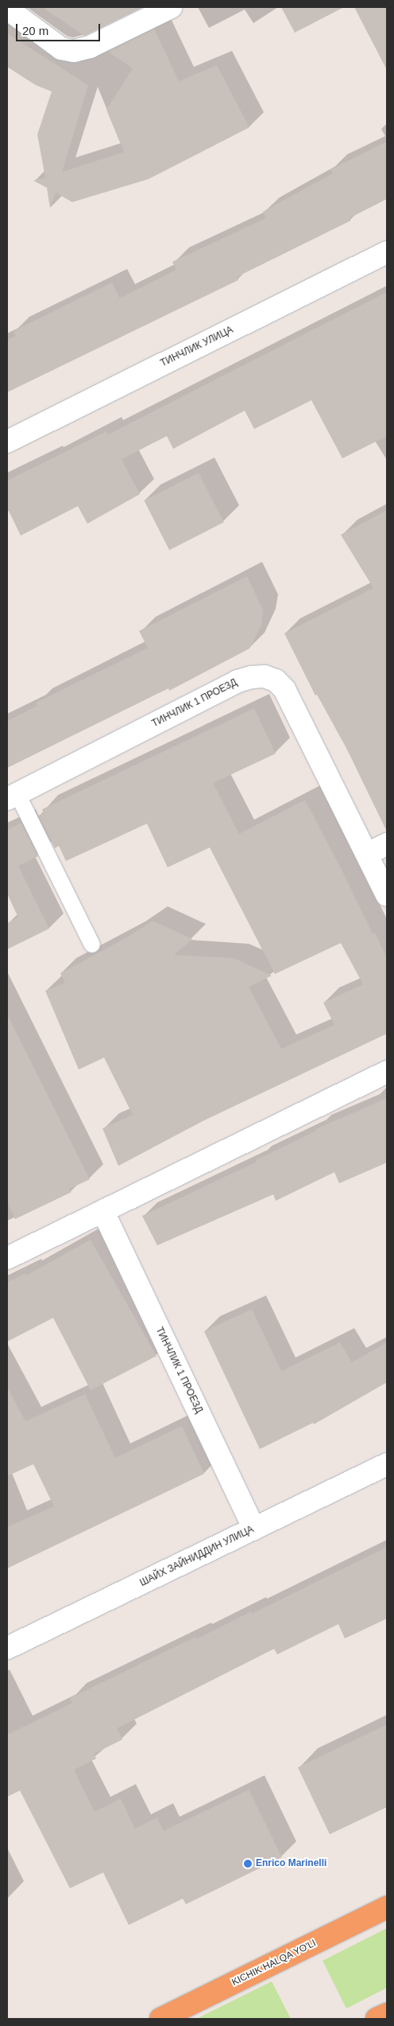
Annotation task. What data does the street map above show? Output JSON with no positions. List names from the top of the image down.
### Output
{
  "streets": {
    "highway": ["KICHIK HALQA YO'LI"],
    "street": ["ТИНЧЛИК УЛИЦА", "ТИНЧЛИК 1 ПРОЕЗД", "ШАЙХ ЗАЙНИДДИН УЛИЦА"]
  },
  "crossings": [
    ["ТИНЧЛИК 1 ПРОЕЗД", "ШАЙХ ЗАЙНИДДИН УЛИЦА"]
  ],
  "places": ["Enrico Marinelli"],
  "scale_bar": "20 m"
}
